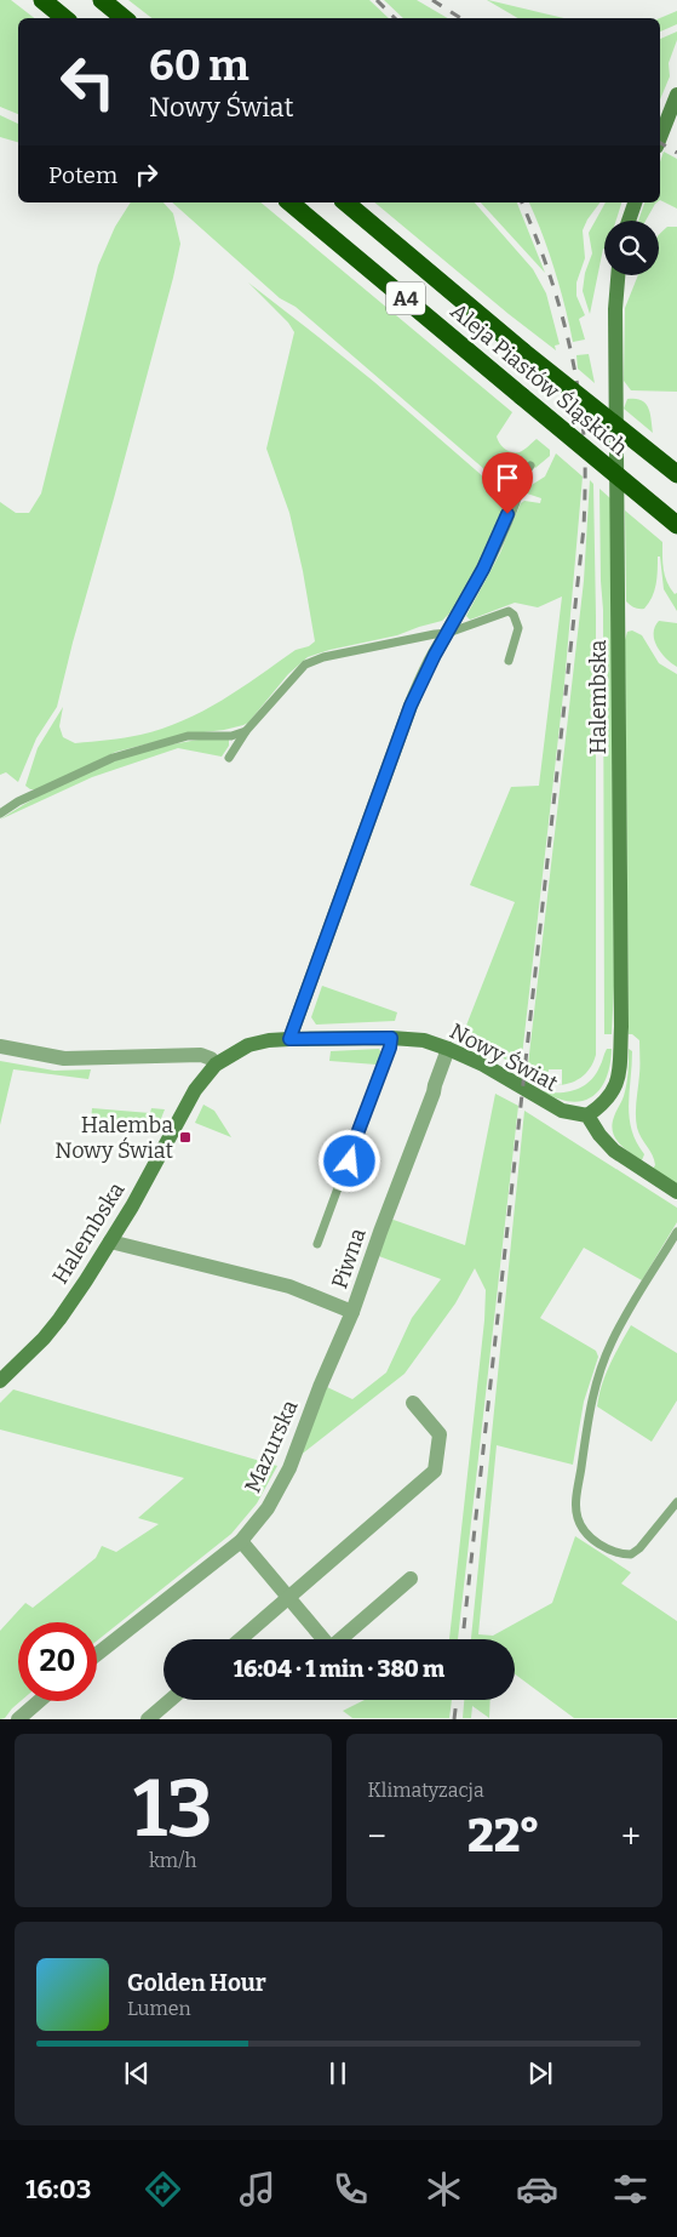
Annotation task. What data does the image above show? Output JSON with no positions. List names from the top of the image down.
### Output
{
  "streets": {
    "highway": ["A4", "Aleja Piastów Śląskich"],
    "street": [
      "Halembska",
      "Nowy Świat",
      "Piwna",
      "Mazurska"
    ]
  },
  "crossings": [
    ["Halembska", "Nowy Świat"],
    ["Nowy Świat", "Piwna"],
    ["Piwna", "Mazurska"]
  ],
  "places": {
    "transit": ["Halemba Nowy Świat"]
  },
  "page": {
    "turn": ["60 m", "Nowy Świat"],
    "then": "Potem",
    "limit": "20",
    "trip": "16:04 · 1 min · 380 m",
    "tile": [
      ["13", "km/h"],
      "Klimatyzacja"
    ],
    "heat": ["−", "22°", "+"],
    "song": ["Golden Hour", "Lumen"],
    "tabs": "16:03"
  }
}
